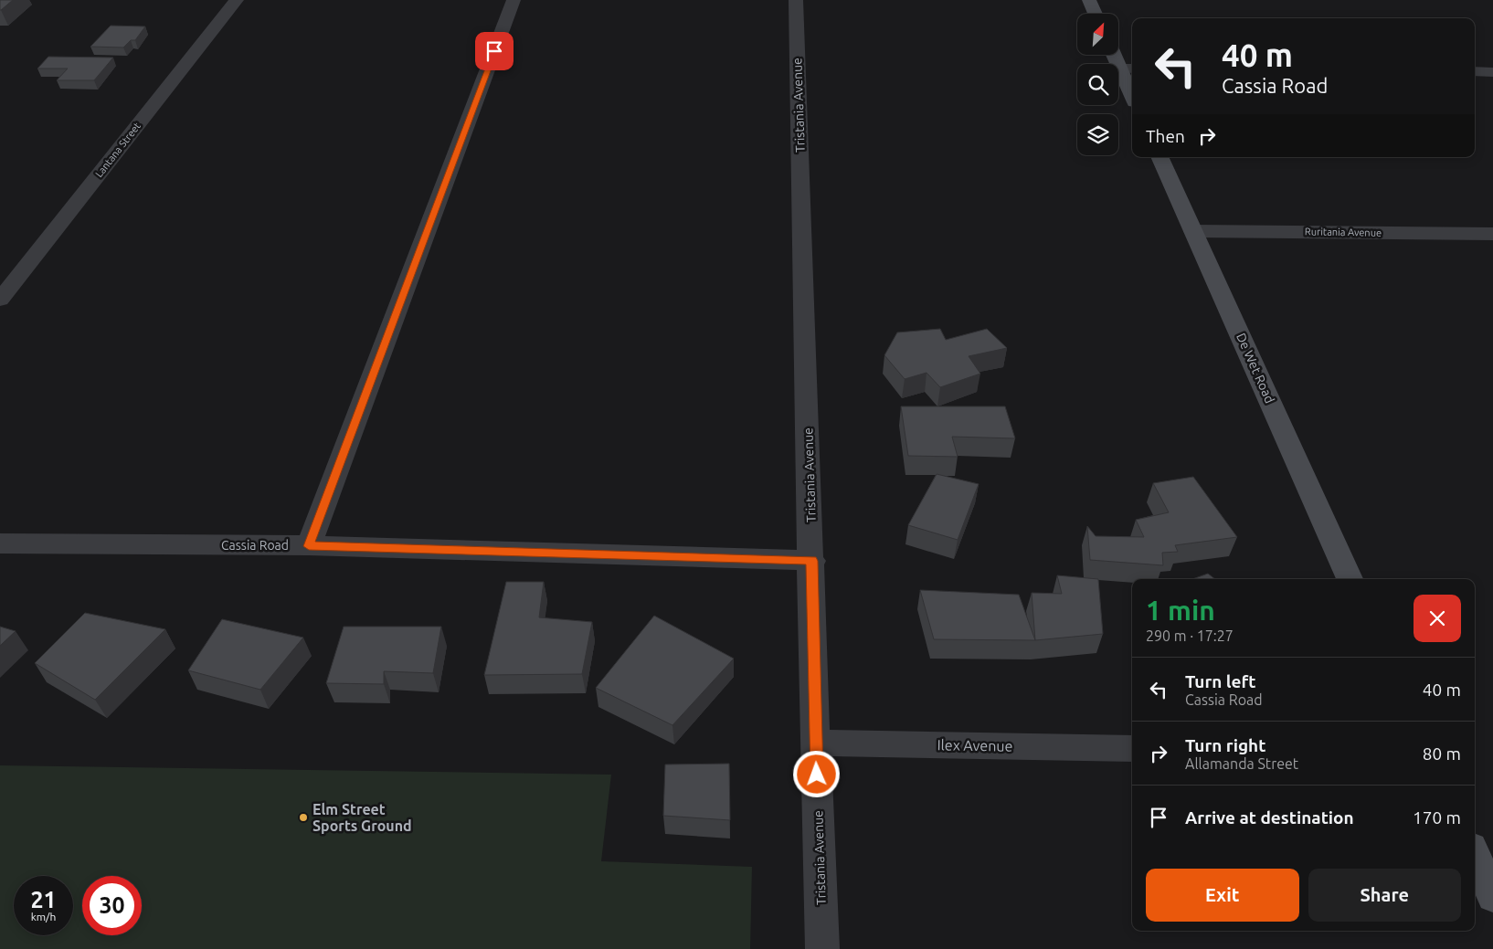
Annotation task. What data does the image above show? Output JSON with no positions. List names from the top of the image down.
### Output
{
  "streets": {
    "street": [
      "Tristania Avenue",
      "Lantana Street",
      "Ruritania Avenue",
      "De Wet Road",
      "Cassia Road",
      "Ilex Avenue"
    ]
  },
  "crossings": [
    ["Tristania Avenue", "Cassia Road"],
    ["Tristania Avenue", "Ilex Avenue"],
    ["Ruritania Avenue", "De Wet Road"]
  ],
  "places": ["Elm Street Sports Ground"],
  "north": "top right",
  "page": {
    "turn": ["40 m", "Cassia Road"],
    "then": "Then",
    "heading": ["1 min", "290 m · 17:27"],
    "list": [
      {
        "name": "Turn left",
        "note": "Cassia Road",
        "value": "40 m"
      },
      {
        "name": "Turn right",
        "note": "Allamanda Street",
        "value": "80 m"
      },
      {
        "name": "Arrive at destination",
        "value": "170 m"
      }
    ],
    "buttons": ["Exit", "Share"],
    "speed": "21 km/h",
    "limit": "30"
  }
}
